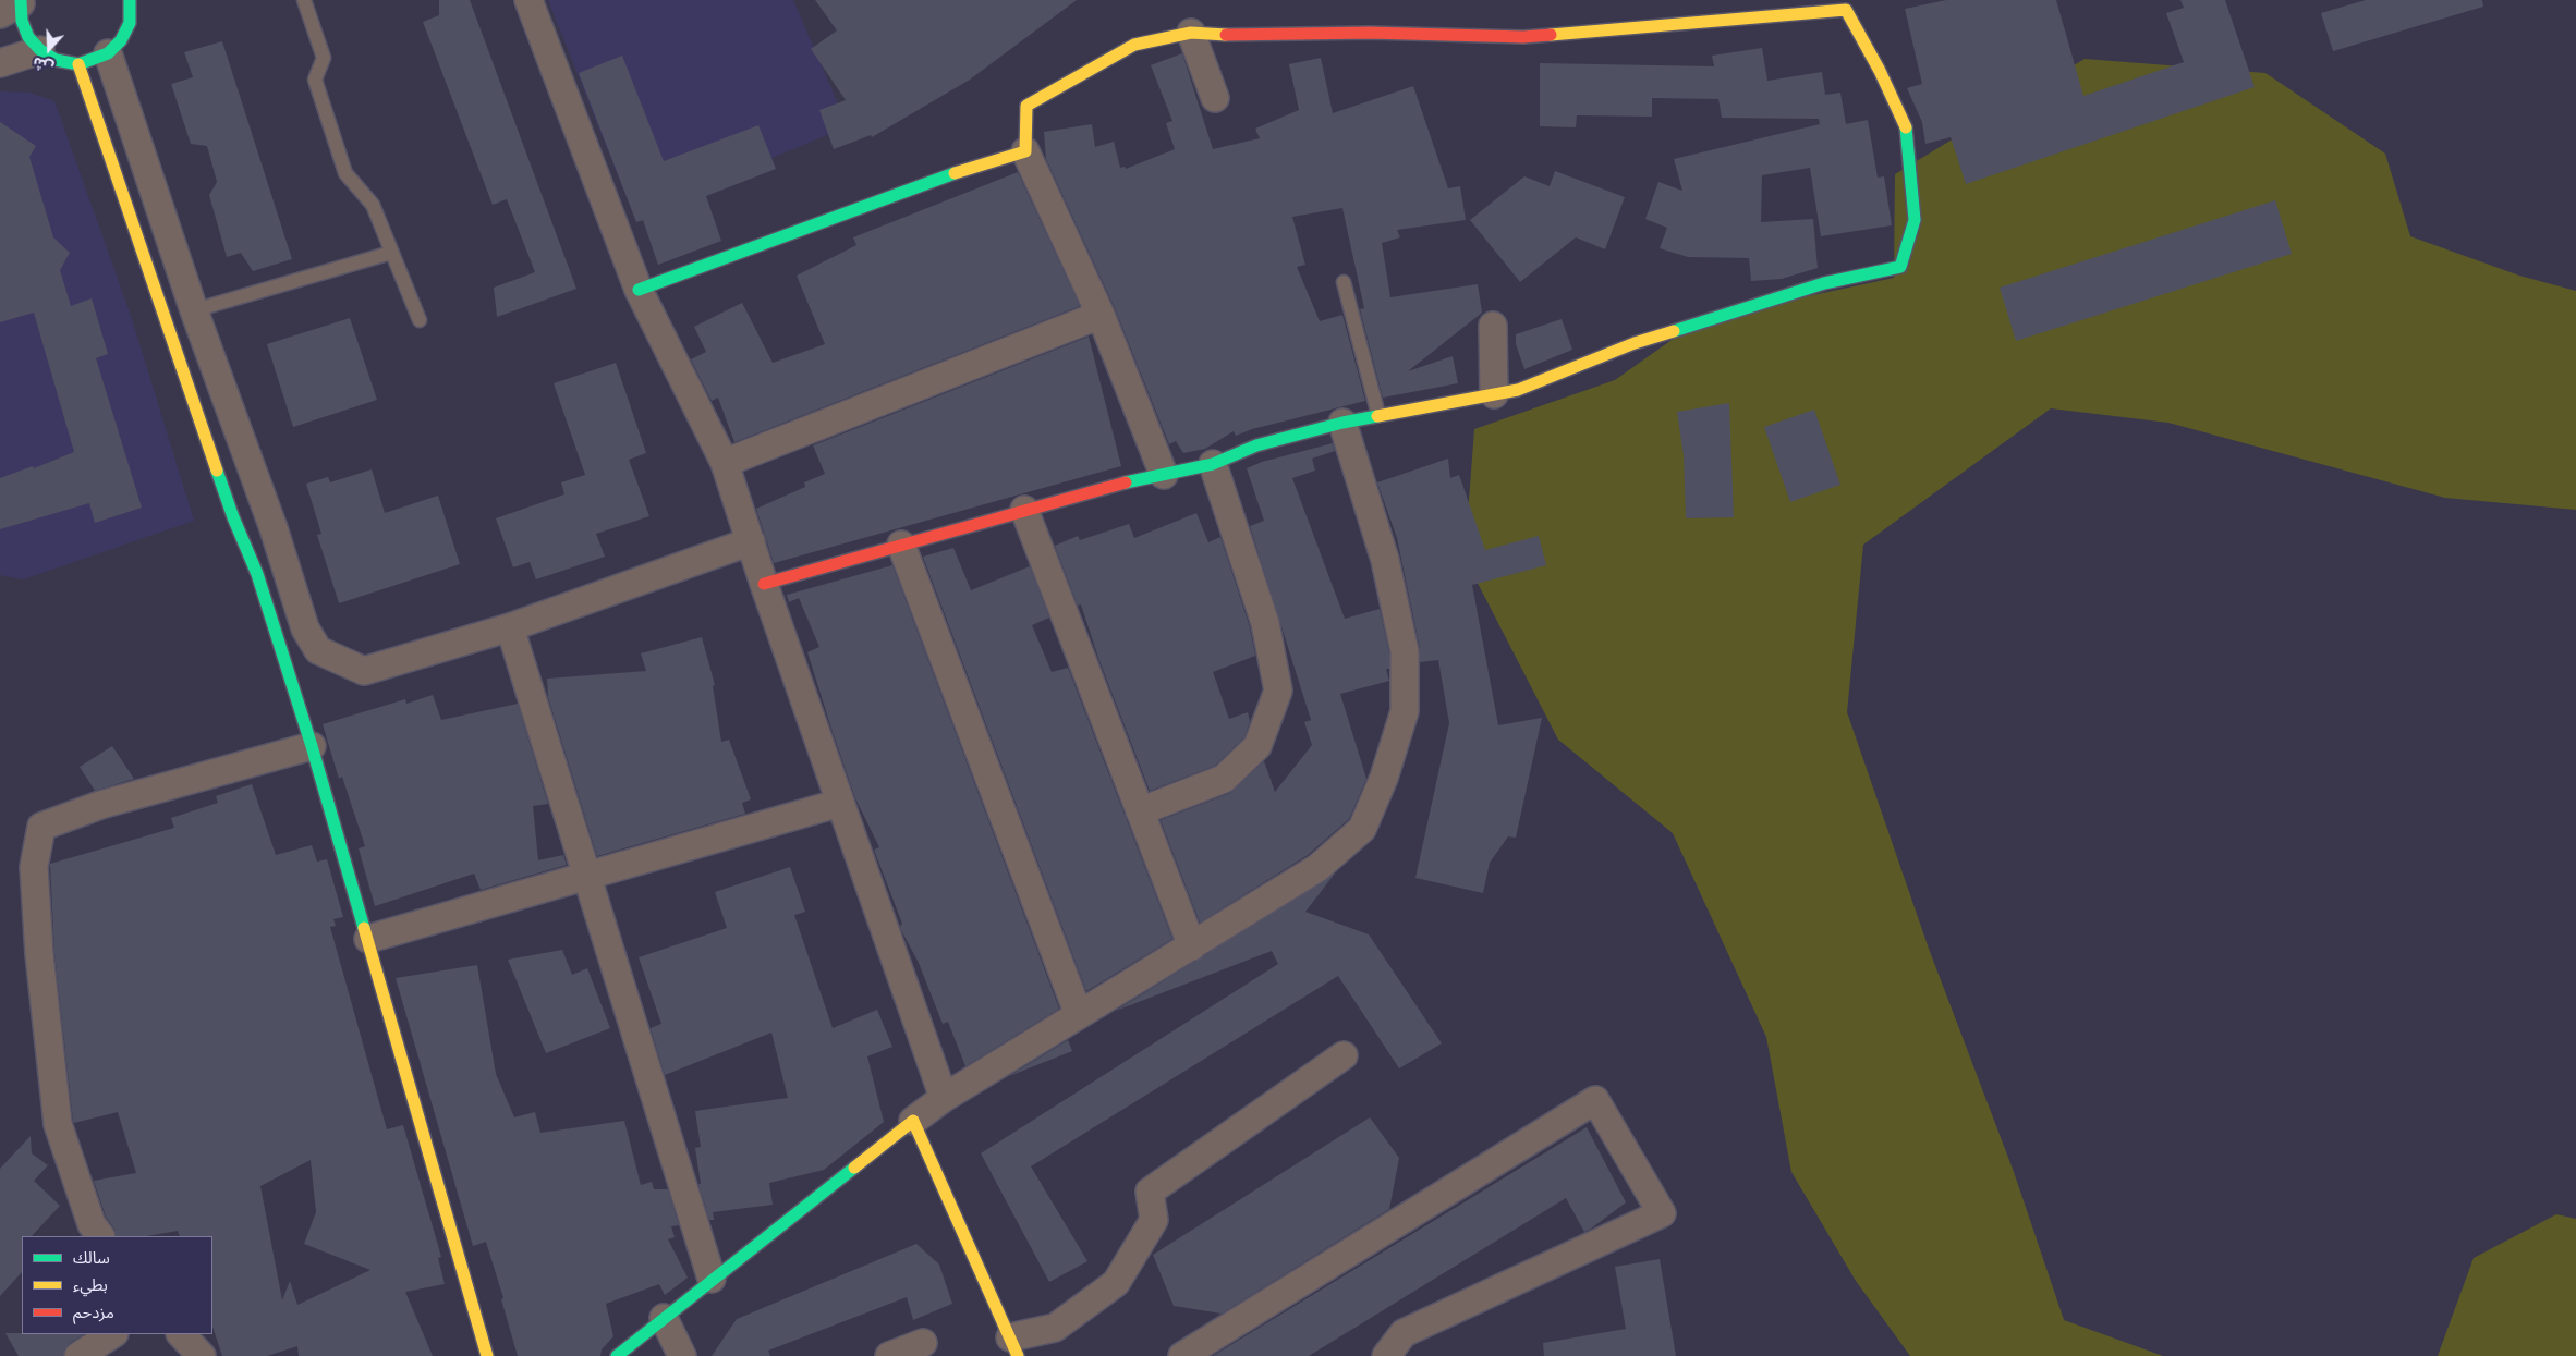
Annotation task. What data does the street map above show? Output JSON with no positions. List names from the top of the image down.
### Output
{
  "legend": ["سالك", "بطيء", "مزدحم"],
  "north": "bottom"
}
